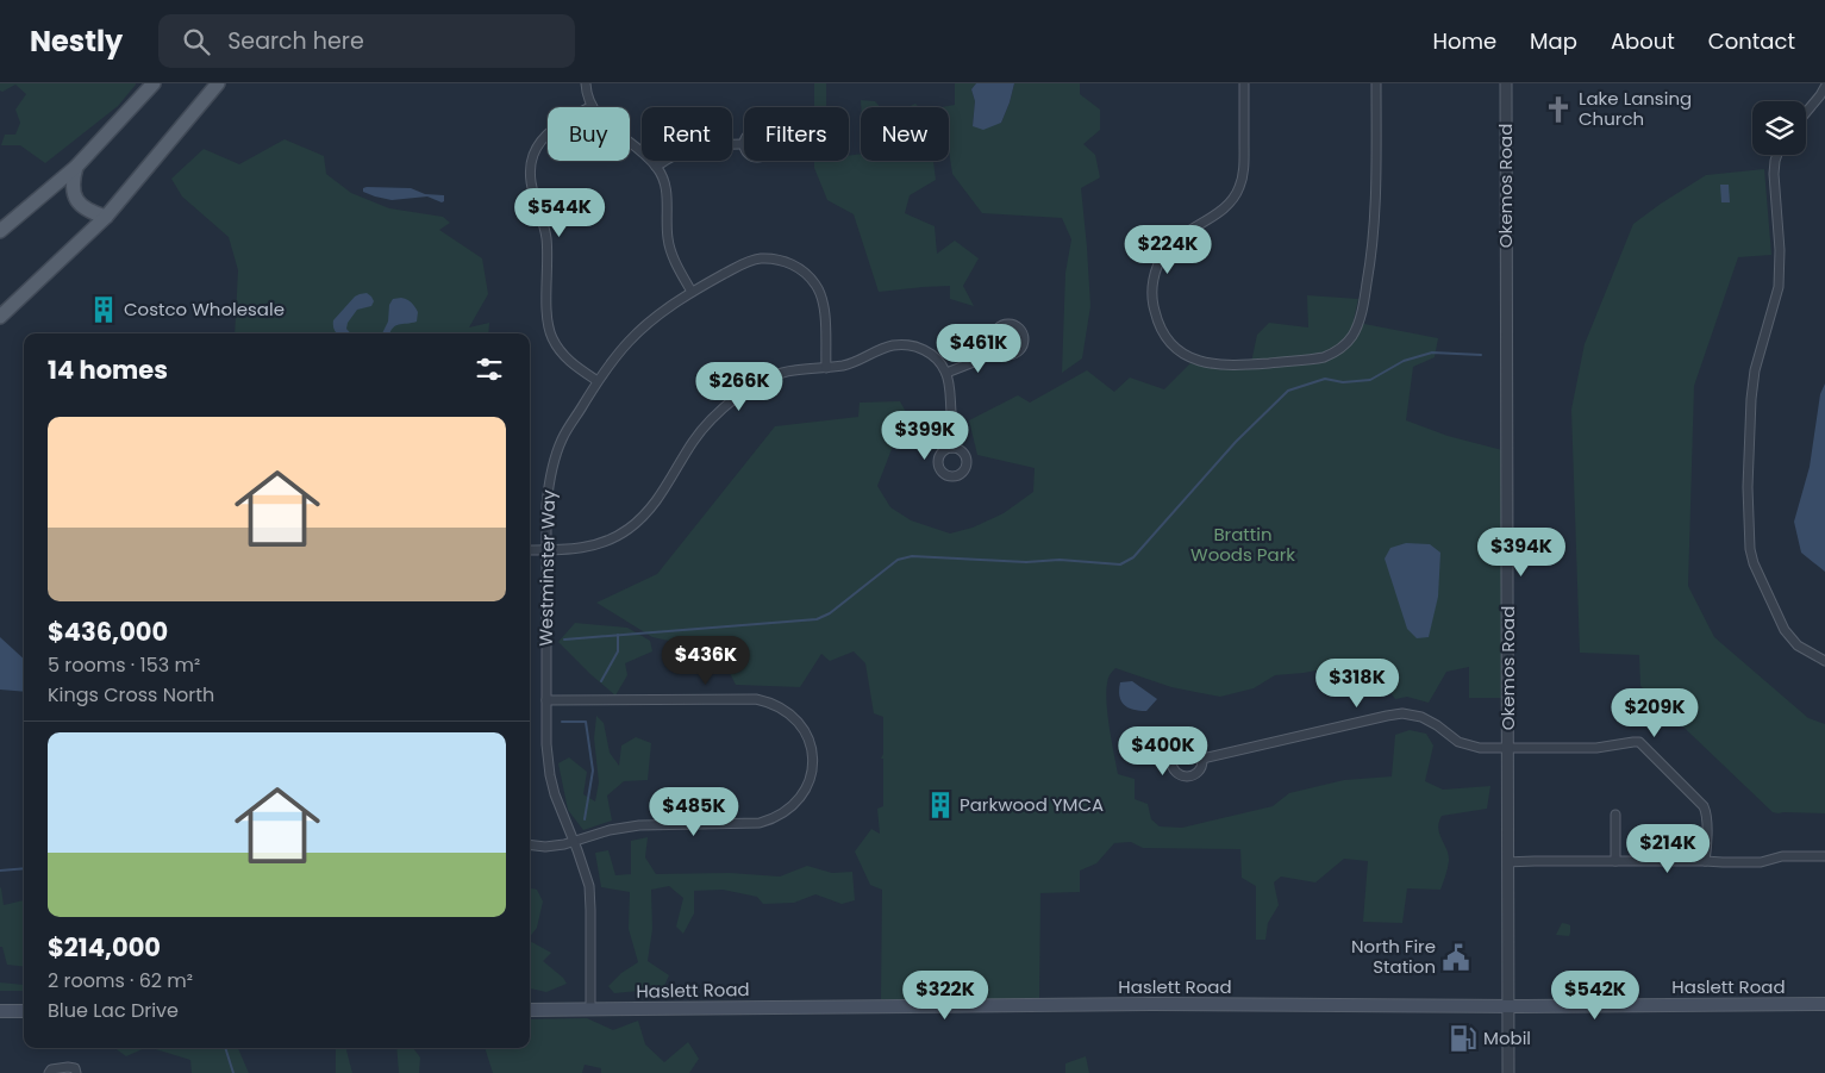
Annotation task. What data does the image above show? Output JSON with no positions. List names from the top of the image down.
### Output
{
  "streets": {
    "main road": ["Haslett Road"],
    "street": ["Okemos Road", "Westminster Way"]
  },
  "crossings": [
    ["Okemos Road", "Haslett Road"],
    ["Westminster Way", "Haslett Road"]
  ],
  "parks": ["Brattin Woods Park"],
  "places": {
    "church": ["Lake Lansing Church"],
    "building": ["Costco Wholesale", "Parkwood YMCA"],
    "public building": ["North Fire Station"],
    "fuel station": ["Mobil"]
  },
  "page": {
    "header": "Nestly",
    "search": "Search here",
    "nav": [
      "Home",
      "Map",
      "About",
      "Contact"
    ],
    "chip": [
      "Buy",
      "Rent",
      "Filters",
      "New"
    ],
    "price": [
      "$544K",
      "$224K",
      "$461K",
      "$266K",
      "$399K",
      "$394K",
      "$436K",
      "$318K",
      "$209K",
      "$400K",
      "$485K",
      "$214K",
      "$322K",
      "$542K"
    ],
    "heading": "14 homes",
    "list": [
      {
        "name": "$436,000",
        "note": "5 rooms · 153 m² · Kings Cross North"
      },
      {
        "name": "$214,000",
        "note": "2 rooms · 62 m² · Blue Lac Drive"
      }
    ]
  }
}
